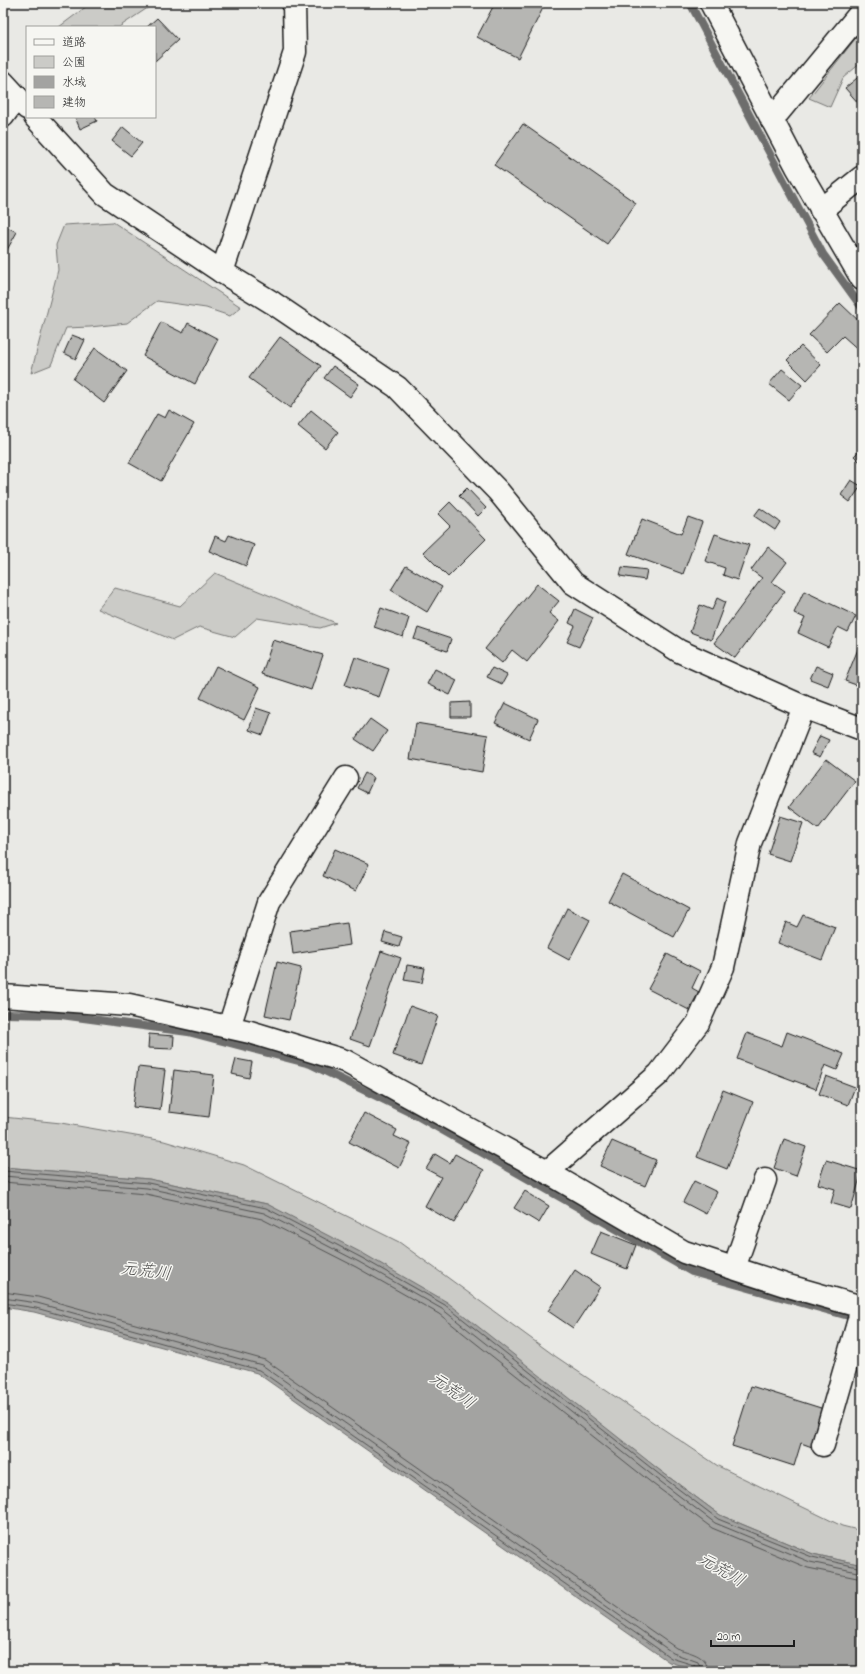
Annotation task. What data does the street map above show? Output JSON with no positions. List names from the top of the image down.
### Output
{
  "water": ["元荒川"],
  "legend": [
    "道路",
    "公園",
    "水域",
    "建物"
  ],
  "scale_bar": "20 m"
}
